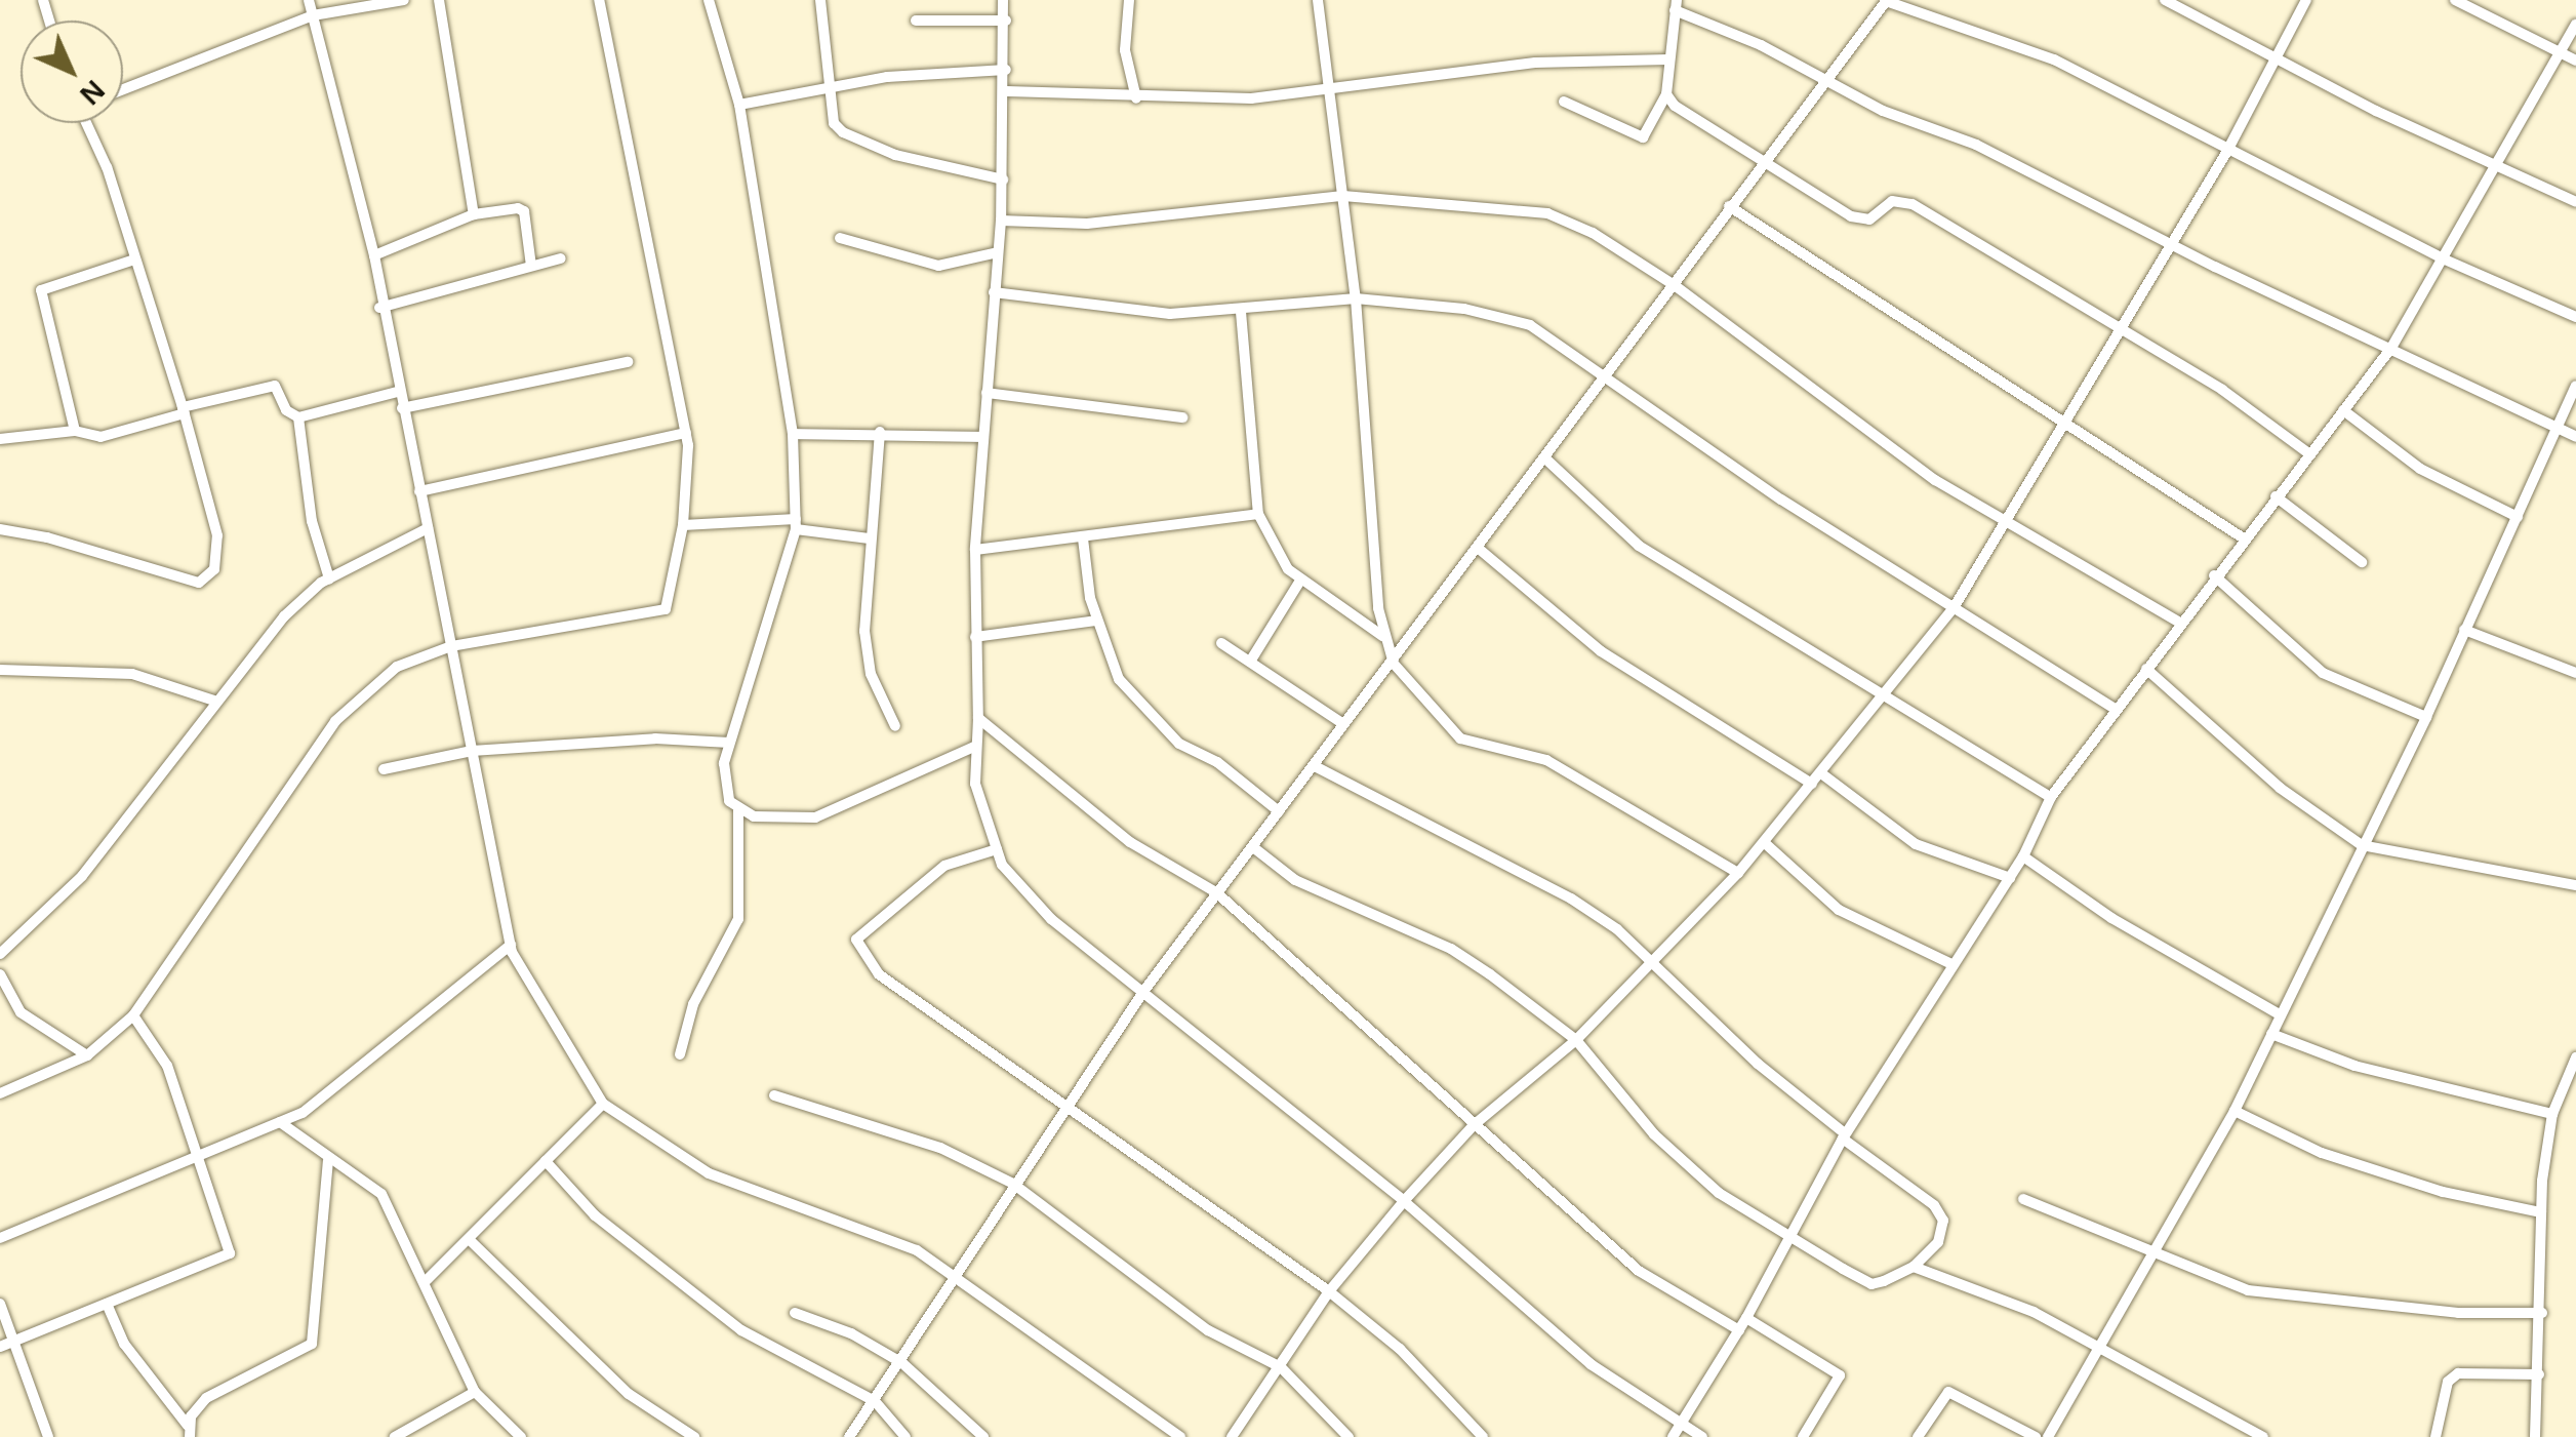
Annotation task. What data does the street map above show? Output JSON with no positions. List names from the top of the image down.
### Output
{
  "north": "bottom right"
}
